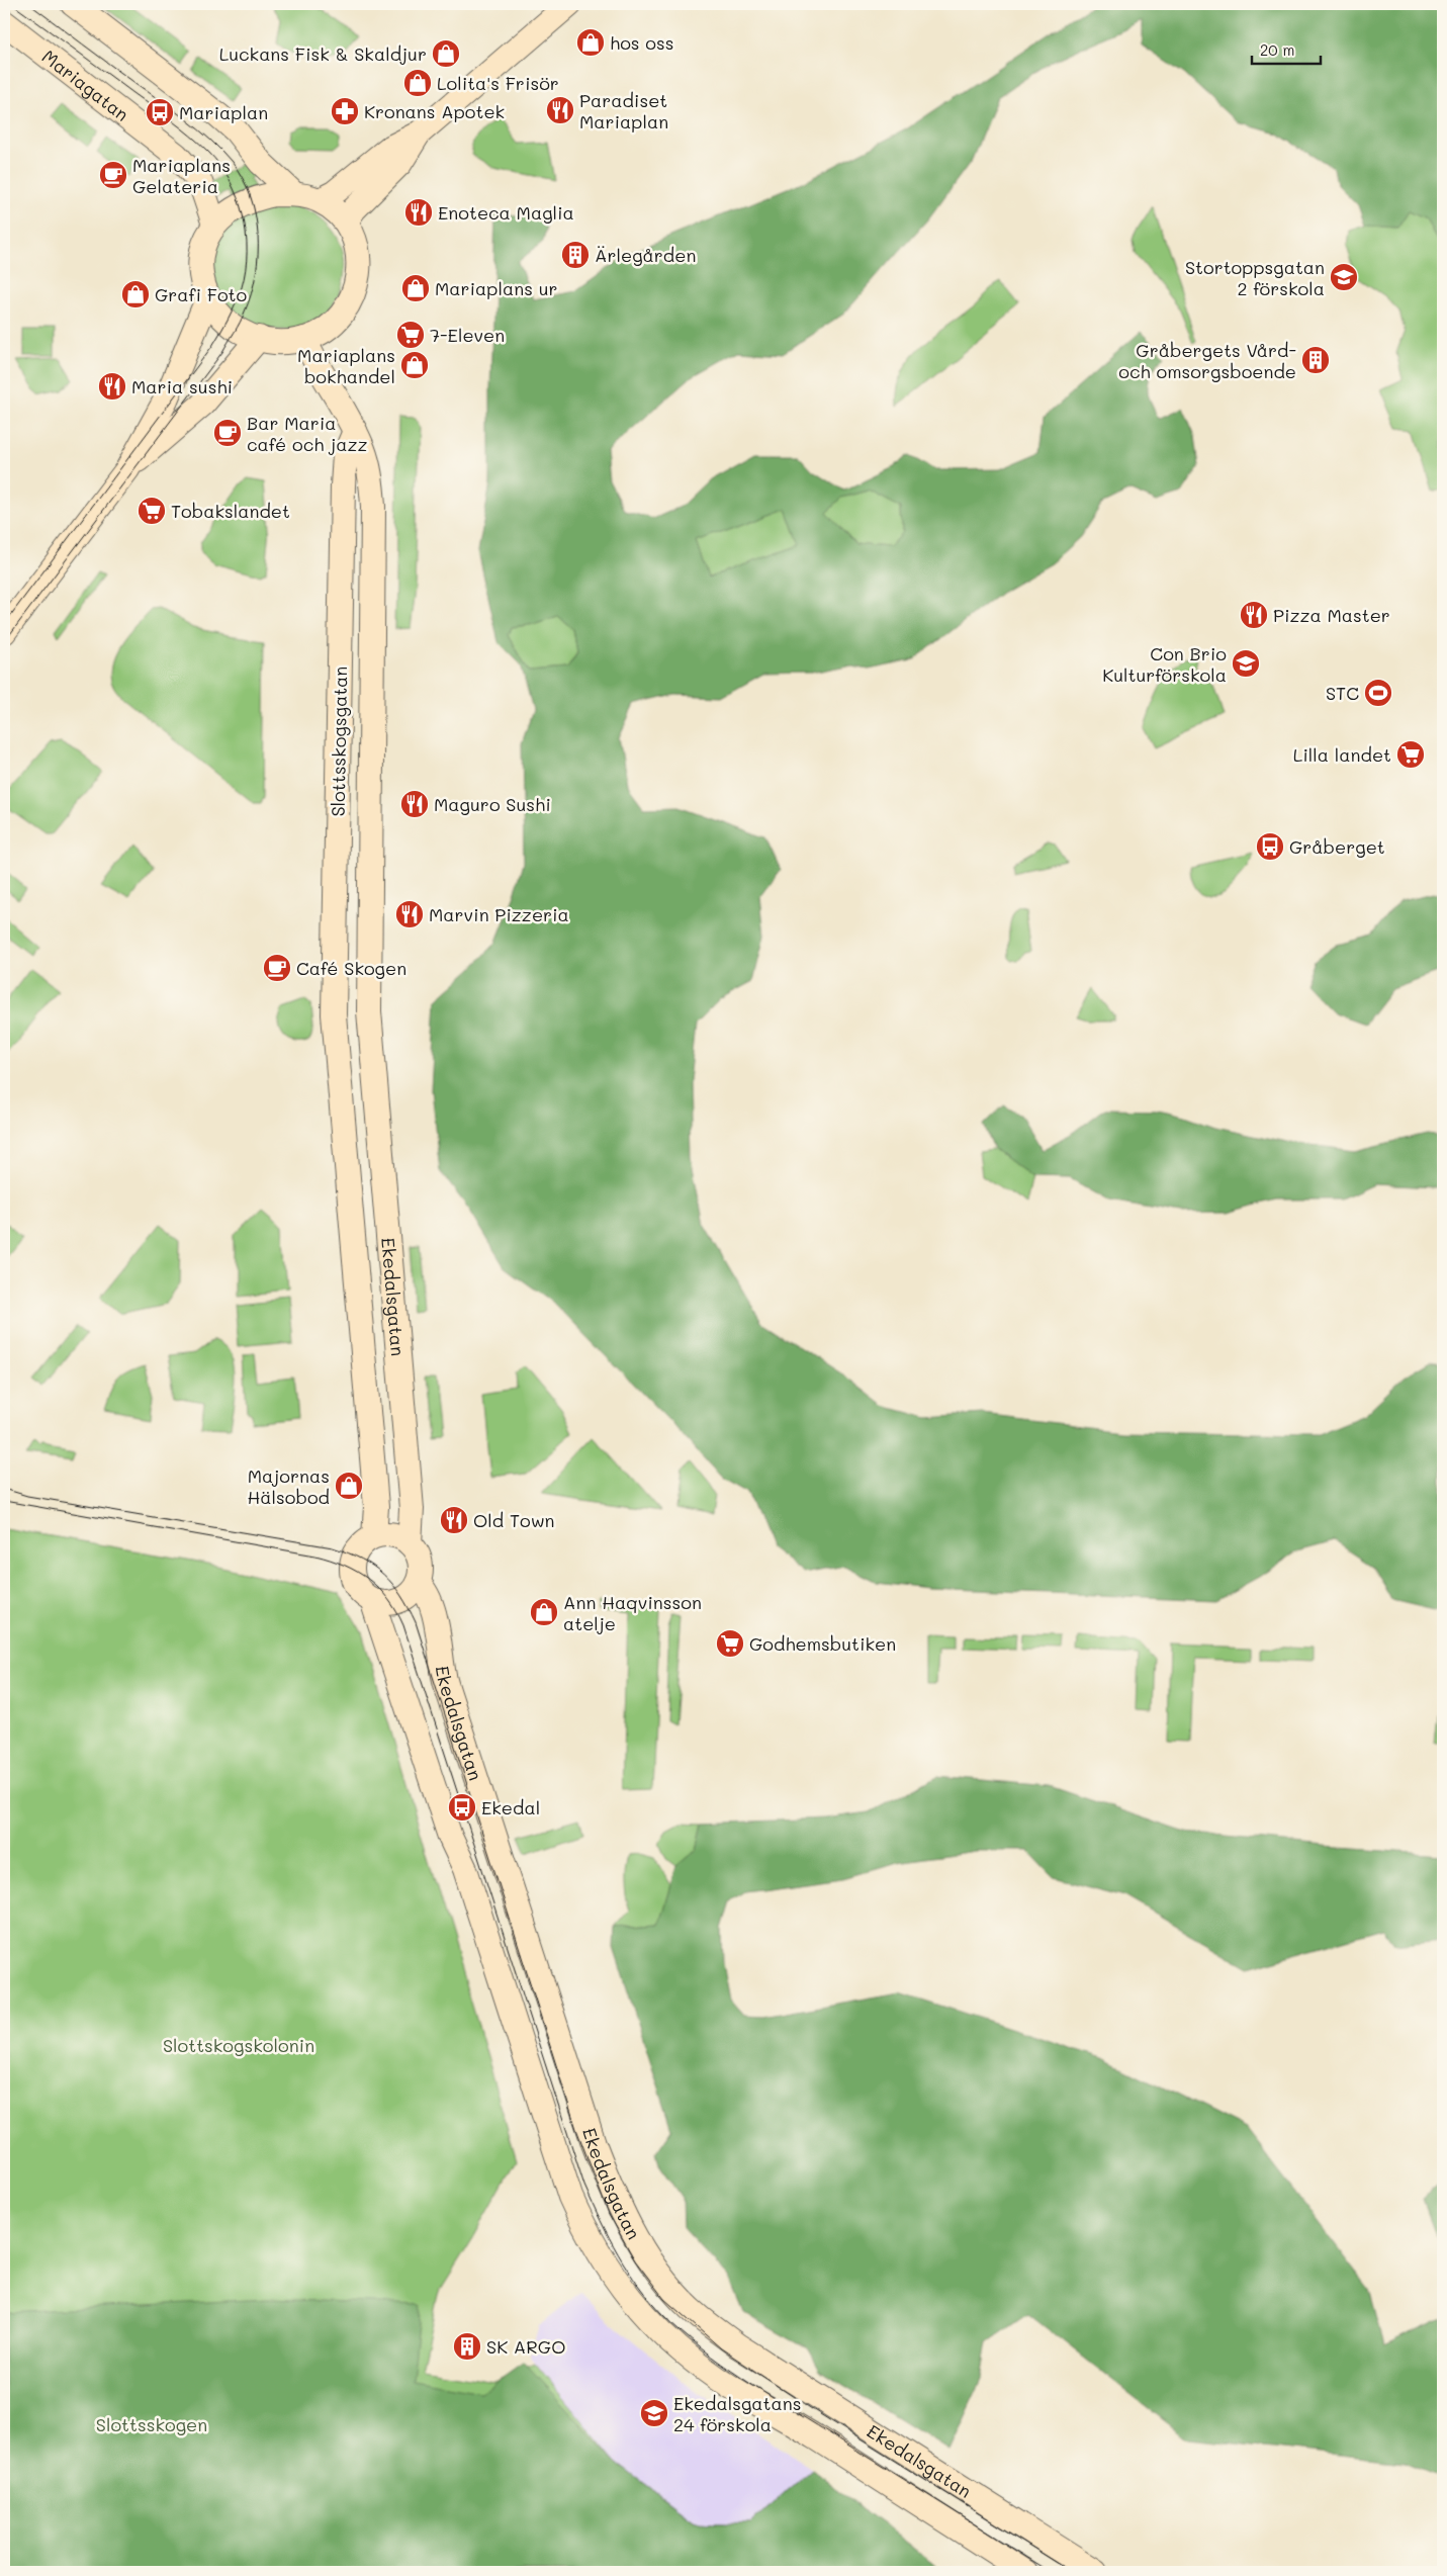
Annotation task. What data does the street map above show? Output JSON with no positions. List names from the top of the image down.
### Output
{
  "streets": {
    "street": ["Mariagatan", "Slottsskogsgatan", "Ekedalsgatan"]
  },
  "crossings": [
    ["Mariagatan", "Slottsskogsgatan"],
    ["Slottsskogsgatan", "Ekedalsgatan"]
  ],
  "parks": ["Slottskogskolonin", "Slottsskogen"],
  "places": {
    "shop": [
      "hos oss",
      "Luckans Fisk & Skaldjur",
      "Lolita's Frisör",
      "Mariaplans ur",
      "Grafi Foto",
      "Mariaplans bokhandel",
      "Majornas Hälsobod",
      "Ann Haqvinsson atelje"
    ],
    "restaurant": [
      "Paradiset Mariaplan",
      "Enoteca Maglia",
      "Maria sushi",
      "Pizza Master",
      "Maguro Sushi",
      "Marvin Pizzeria",
      "Old Town"
    ],
    "pharmacy": ["Kronans Apotek"],
    "bus stop": ["Mariaplan", "Gråberget", "Ekedal"],
    "cafe": ["Mariaplans Gelateria", "Bar Maria café och jazz", "Café Skogen"],
    "building": ["Ärlegården", "Gråbergets Vård- och omsorgsboende", "SK ARGO"],
    "school or university": ["Stortoppsgatan 2 förskola", "Con Brio Kulturförskola", "Ekedalsgatans 24 förskola"],
    "supermarket": [
      "7-Eleven",
      "Tobakslandet",
      "Lilla landet",
      "Godhemsbutiken"
    ],
    "sports": ["STC"]
  },
  "scale_bar": "20 m"
}
